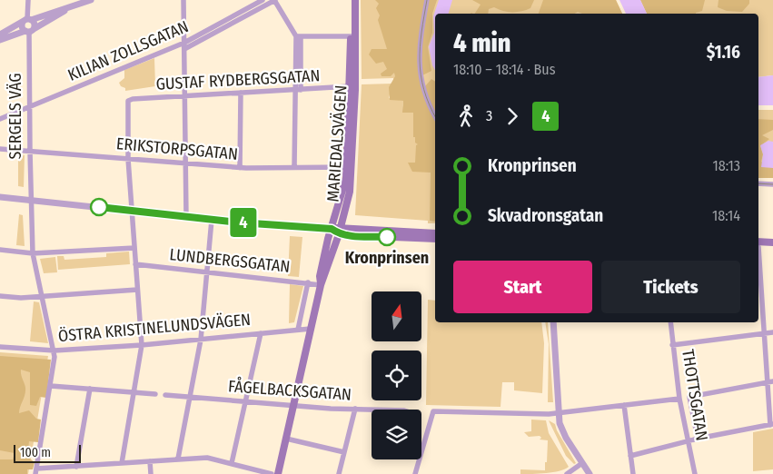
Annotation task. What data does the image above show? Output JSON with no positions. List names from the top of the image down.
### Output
{
  "streets": {
    "main road": ["MARIEDALSVÄGEN"],
    "street": [
      "KILIAN ZOLLSGATAN",
      "GUSTAF RYDBERGSGATAN",
      "SERGELS VÄG",
      "ERIKSTORPSGATAN",
      "LUNDBERGSGATAN",
      "ÖSTRA KRISTINELUNDSVÄGEN",
      "FÅGELBACKSGATAN",
      "THOTTSGATAN"
    ]
  },
  "crossings": [
    ["KILIAN ZOLLSGATAN", "SERGELS VÄG"],
    ["GUSTAF RYDBERGSGATAN", "MARIEDALSVÄGEN"],
    ["GUSTAF RYDBERGSGATAN", "ERIKSTORPSGATAN"],
    ["SERGELS VÄG", "ERIKSTORPSGATAN"],
    ["SERGELS VÄG", "ÖSTRA KRISTINELUNDSVÄGEN"],
    ["MARIEDALSVÄGEN", "ERIKSTORPSGATAN"],
    ["MARIEDALSVÄGEN", "LUNDBERGSGATAN"],
    ["MARIEDALSVÄGEN", "ÖSTRA KRISTINELUNDSVÄGEN"],
    ["MARIEDALSVÄGEN", "FÅGELBACKSGATAN"]
  ],
  "places": ["Kronprinsen"],
  "lines": ["bus line 4"],
  "scale_bar": "100 m",
  "north": "top",
  "page": {
    "on_map": "4",
    "heading": ["4 min", "18:10 – 18:14 · Bus", "$1.16"],
    "legs": ["3", "4"],
    "list": [
      {
        "name": "Kronprinsen",
        "value": "18:13"
      },
      {
        "name": "Skvadronsgatan",
        "value": "18:14"
      }
    ],
    "buttons": ["Start", "Tickets"],
    "scale": "100 m"
  }
}
